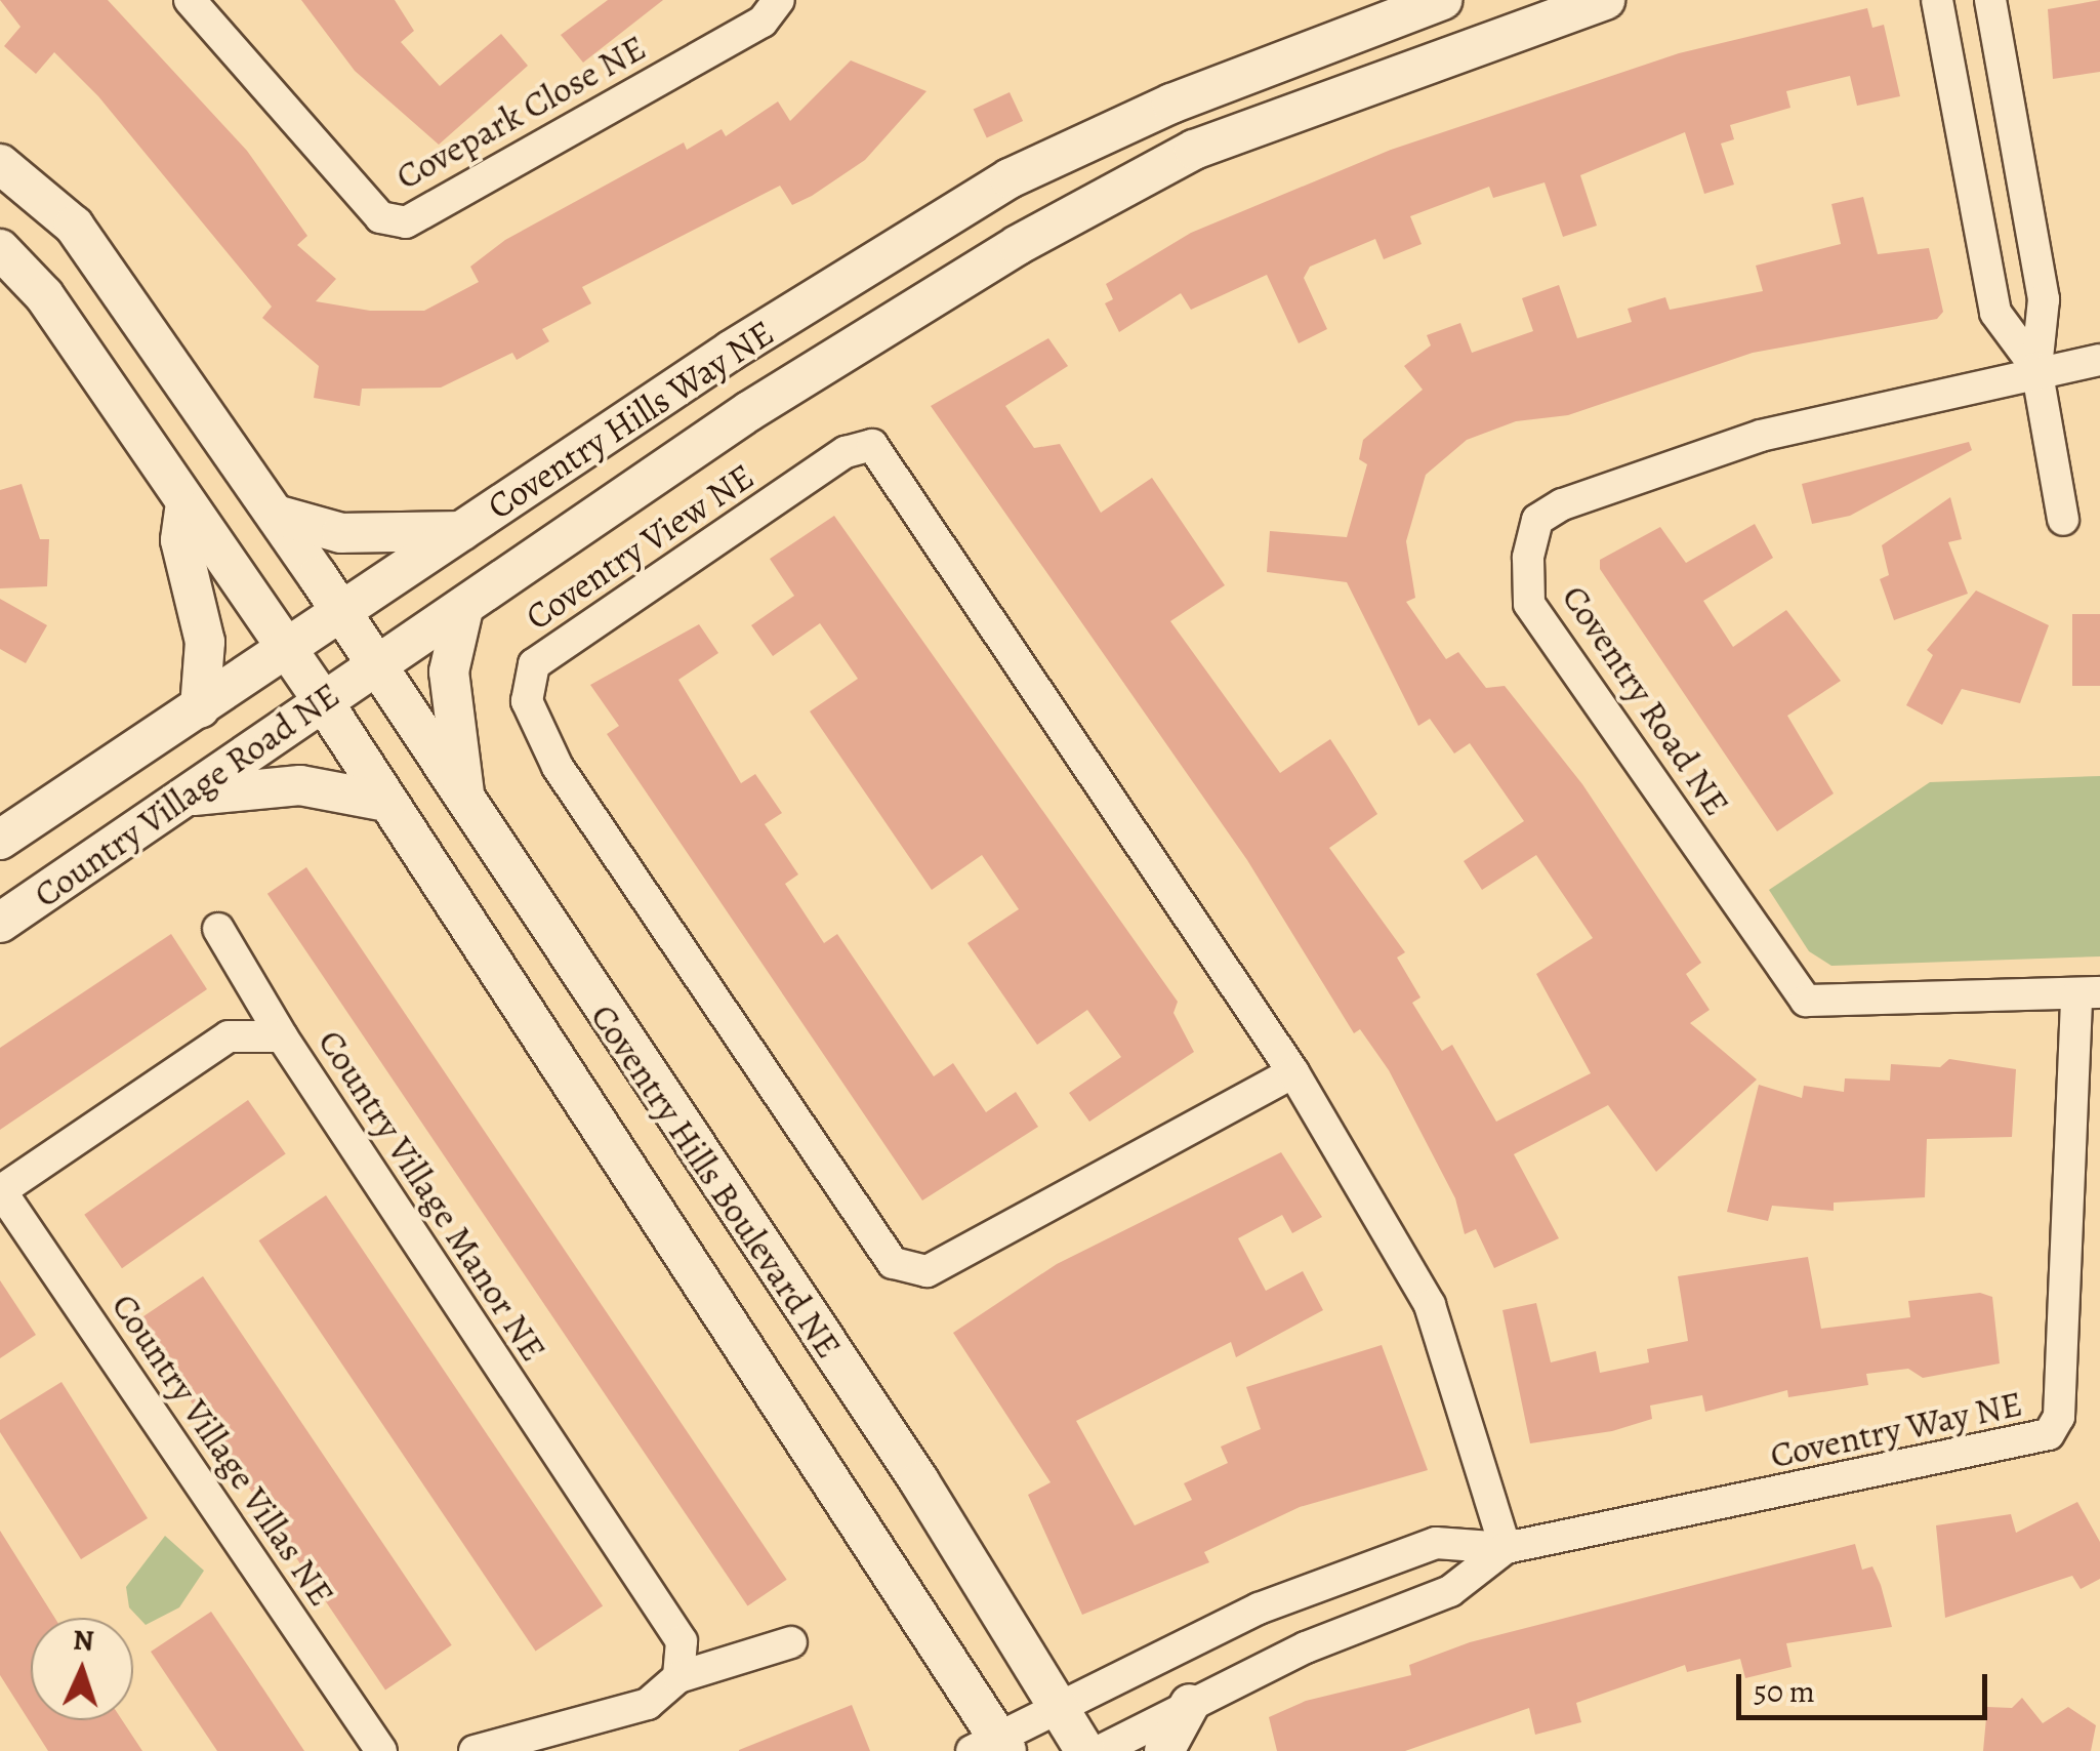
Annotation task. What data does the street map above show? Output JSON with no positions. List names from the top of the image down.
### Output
{
  "streets": {
    "street": [
      "Covepark Close NE",
      "Coventry Hills Way NE",
      "Coventry View NE",
      "Coventry Road NE",
      "Country Village Road NE",
      "Coventry Hills Boulevard NE",
      "Country Village Manor NE",
      "Coventry Way NE",
      "Country Village Villas NE"
    ]
  },
  "crossings": [
    ["Coventry Hills Way NE", "Country Village Road NE"],
    ["Coventry Hills Way NE", "Coventry Hills Boulevard NE"],
    ["Coventry View NE", "Coventry Way NE"],
    ["Coventry Road NE", "Coventry Way NE"],
    ["Country Village Road NE", "Coventry Hills Boulevard NE"],
    ["Coventry Hills Boulevard NE", "Coventry Way NE"],
    ["Country Village Manor NE", "Country Village Villas NE"]
  ],
  "scale_bar": "50 m",
  "north": "top"
}
